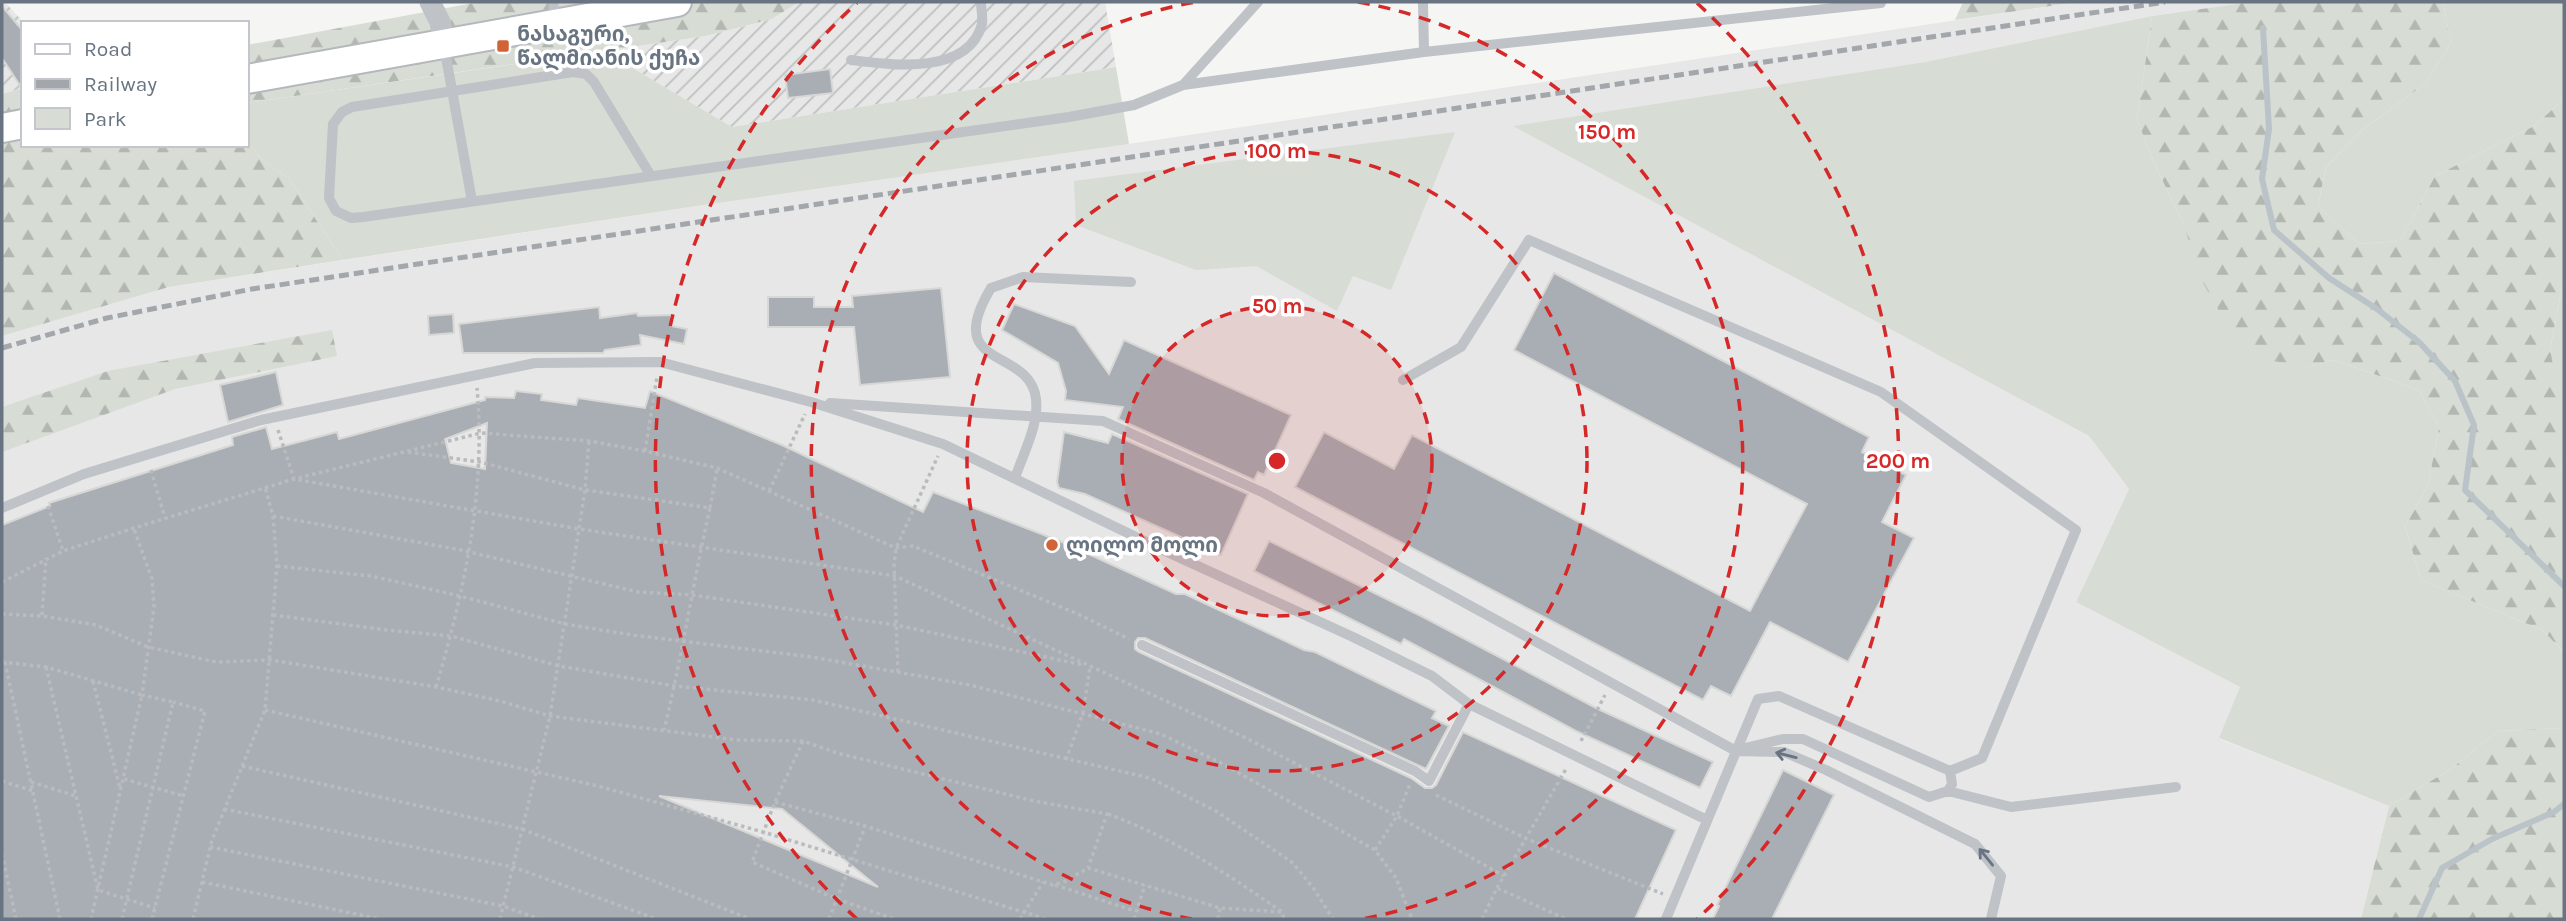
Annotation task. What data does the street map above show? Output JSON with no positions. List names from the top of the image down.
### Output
{
  "places": {
    "transit": ["ნასაგური, წალმიანის ქუჩა"],
    "other": ["ლილო მოლი"]
  },
  "legend": ["Road", "Railway", "Park"],
  "rings": [
    "150 m",
    "100 m",
    "50 m",
    "200 m"
  ]
}
